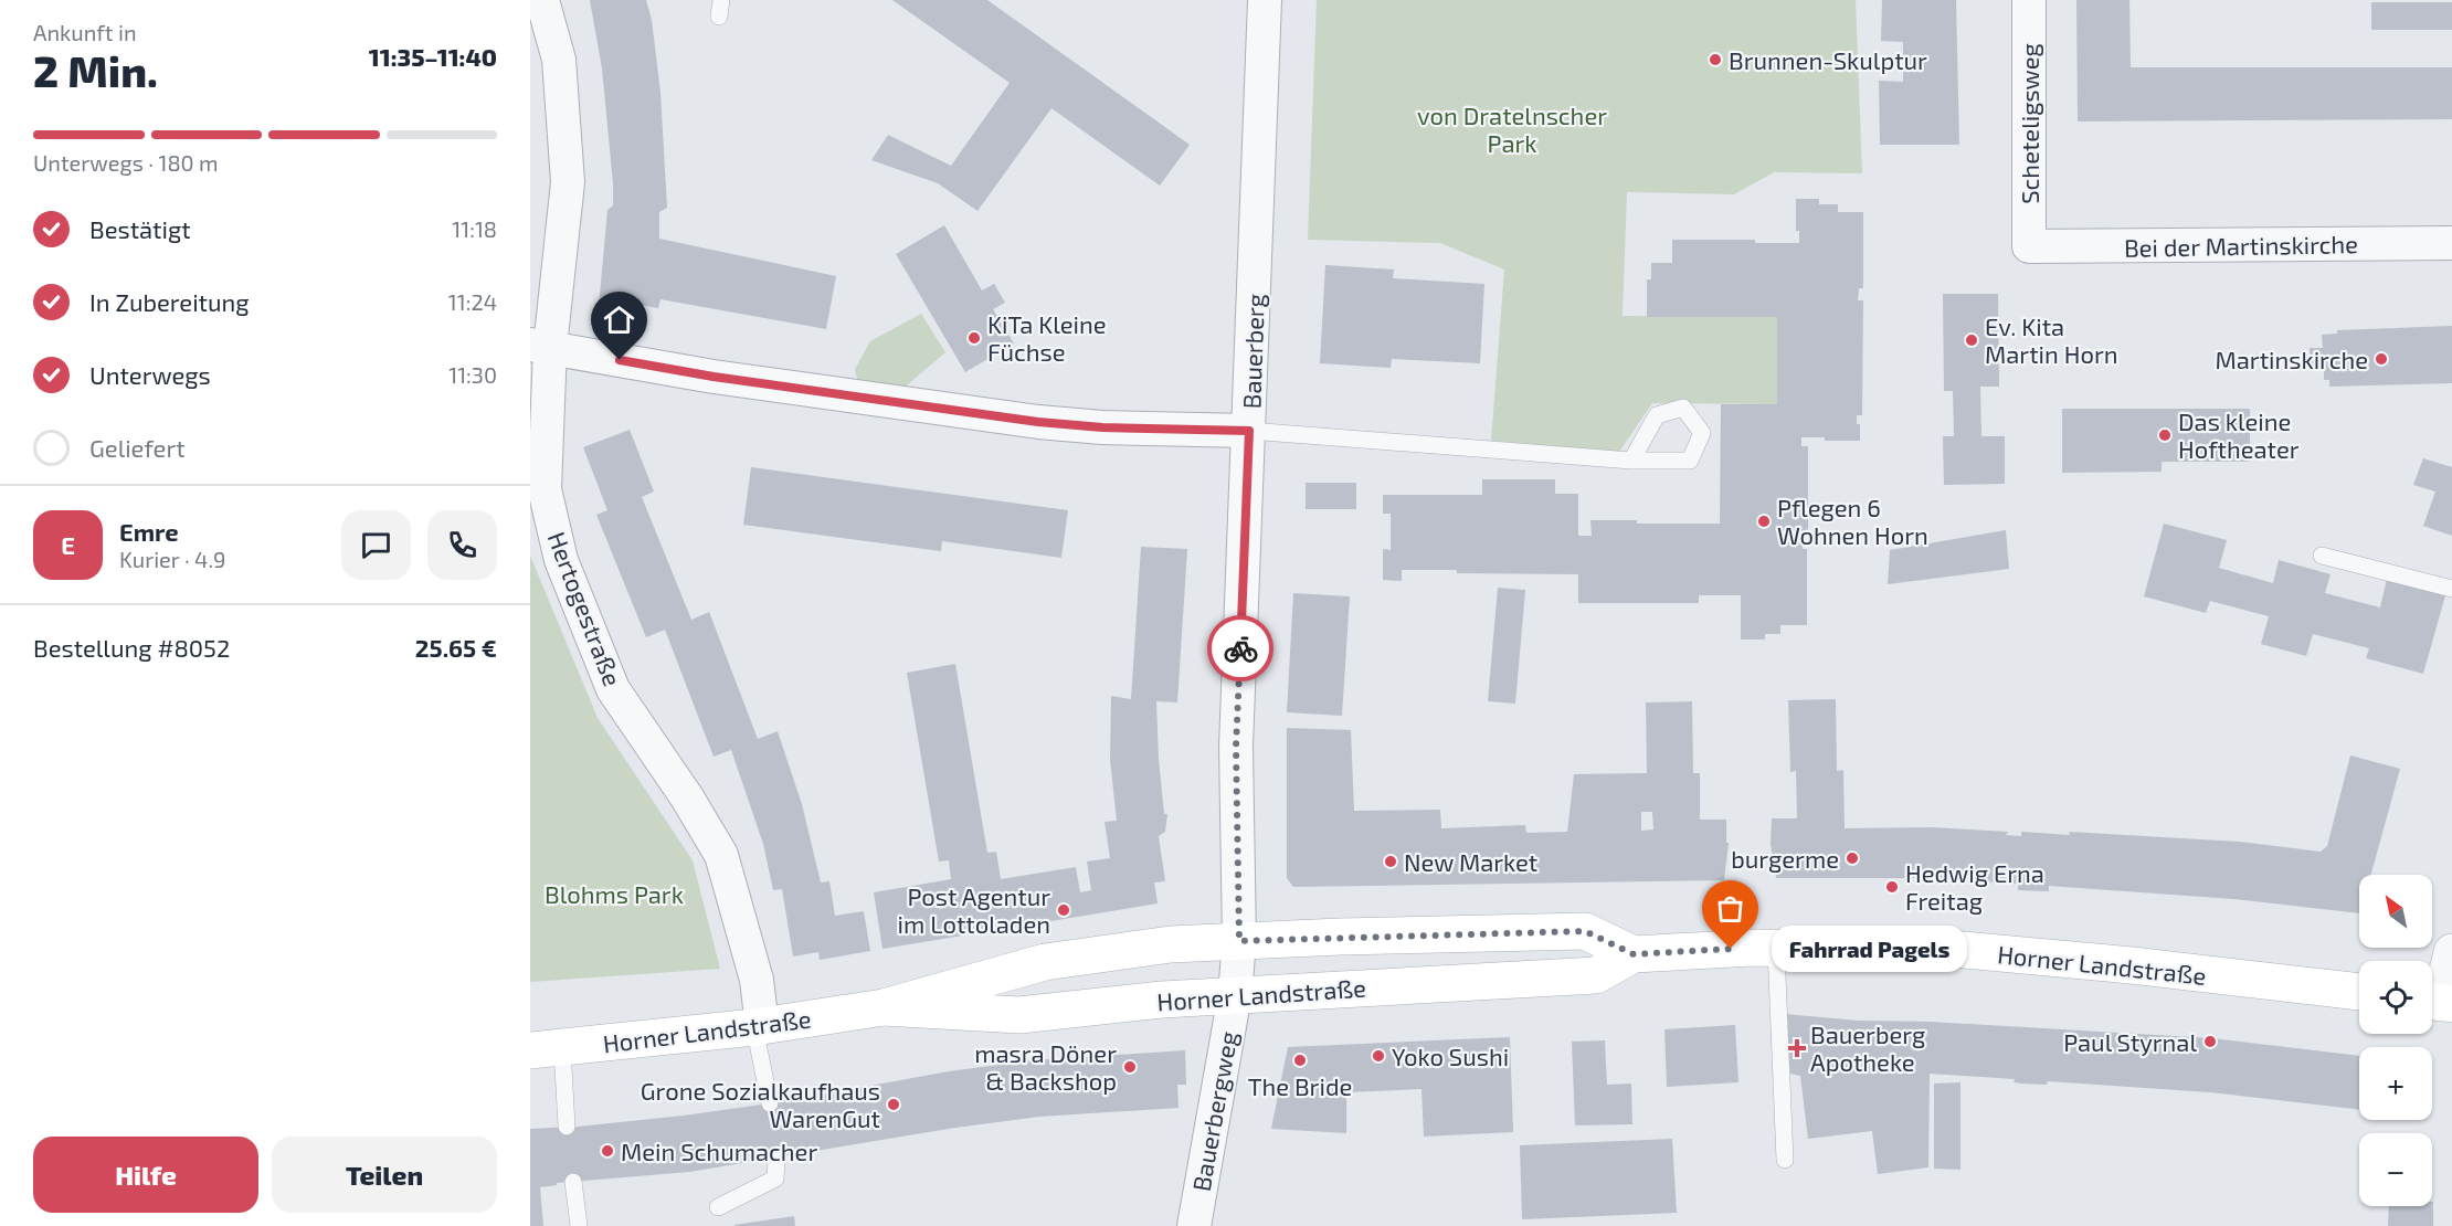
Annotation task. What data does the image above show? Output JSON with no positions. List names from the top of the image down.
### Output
{
  "streets": {
    "main road": ["Horner Landstraße"],
    "street": [
      "Scheteligsweg",
      "Bei der Martinskirche",
      "Bauerberg",
      "Hertogestraße",
      "Bauerbergweg"
    ]
  },
  "crossings": [
    ["Scheteligsweg", "Bei der Martinskirche"],
    ["Bauerberg", "Horner Landstraße"],
    ["Bauerberg", "Bauerbergweg"],
    ["Hertogestraße", "Horner Landstraße"],
    ["Horner Landstraße", "Bauerbergweg"]
  ],
  "parks": ["von Dratelnscher Park", "Blohms Park"],
  "places": {
    "other": [
      "Brunnen-Skulptur",
      "KiTa Kleine Füchse",
      "Ev. Kita Martin Horn",
      "Martinskirche",
      "Das kleine Hoftheater",
      "Pflegen 6 Wohnen Horn",
      "burgerme",
      "New Market",
      "Hedwig Erna Freitag",
      "Post Agentur im Lottoladen",
      "Fahrrad Pagels",
      "Paul Styrnal",
      "Yoko Sushi",
      "The Bride",
      "masra Döner & Backshop",
      "Grone Sozialkaufhaus WarenGut",
      "Mein Schumacher"
    ],
    "health": ["Bauerberg Apotheke"]
  },
  "north": "top left",
  "page": {
    "heading": ["2 Min.", "Ankunft in", "11:35–11:40"],
    "panel": [
      "Emre",
      "Kurier · 4.9",
      "Bestellung #8052",
      "25.65 €"
    ],
    "bar": "Unterwegs · 180 m",
    "list": [
      ["Bestätigt", "11:18"],
      ["In Zubereitung", "11:24"],
      ["Unterwegs", "11:30"],
      "Geliefert"
    ],
    "round": "E",
    "map_buttons": ["+", "−"],
    "bubble": "Fahrrad Pagels",
    "buttons": ["Hilfe", "Teilen"]
  }
}
